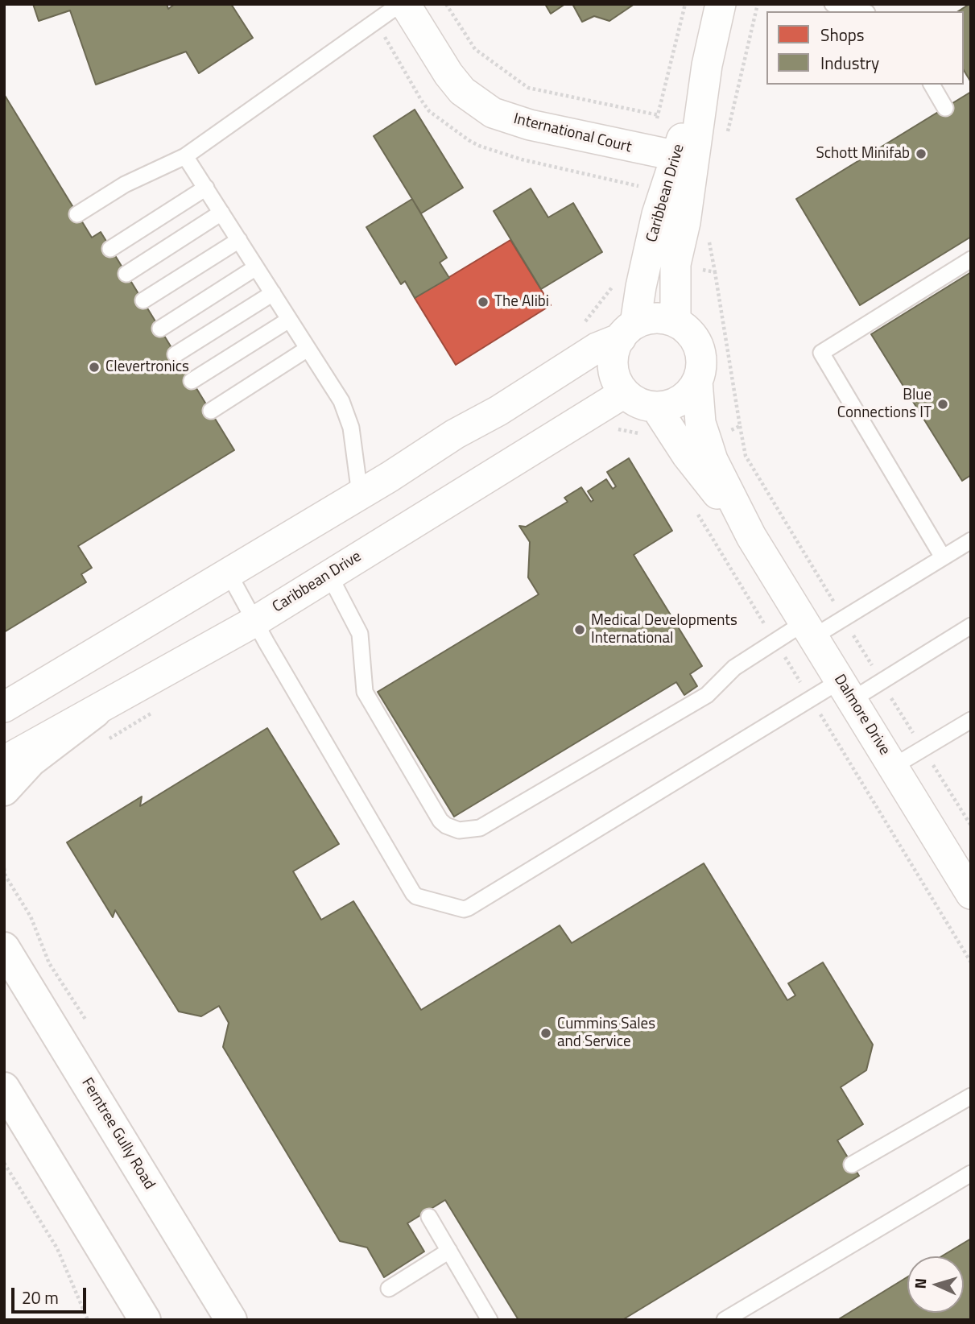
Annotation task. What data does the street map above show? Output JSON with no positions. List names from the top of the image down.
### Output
{
  "streets": {
    "main road": ["Ferntree Gully Road"],
    "street": ["International Court", "Caribbean Drive", "Dalmore Drive"]
  },
  "crossings": [
    ["International Court", "Caribbean Drive"],
    ["Caribbean Drive", "Dalmore Drive"]
  ],
  "places": [
    "Schott Minifab",
    "The Alibi",
    "Clevertronics",
    "Blue Connections IT",
    "Medical Developments International",
    "Cummins Sales and Service"
  ],
  "legend": ["Shops", "Industry"],
  "scale_bar": "20 m",
  "north": "left"
}
